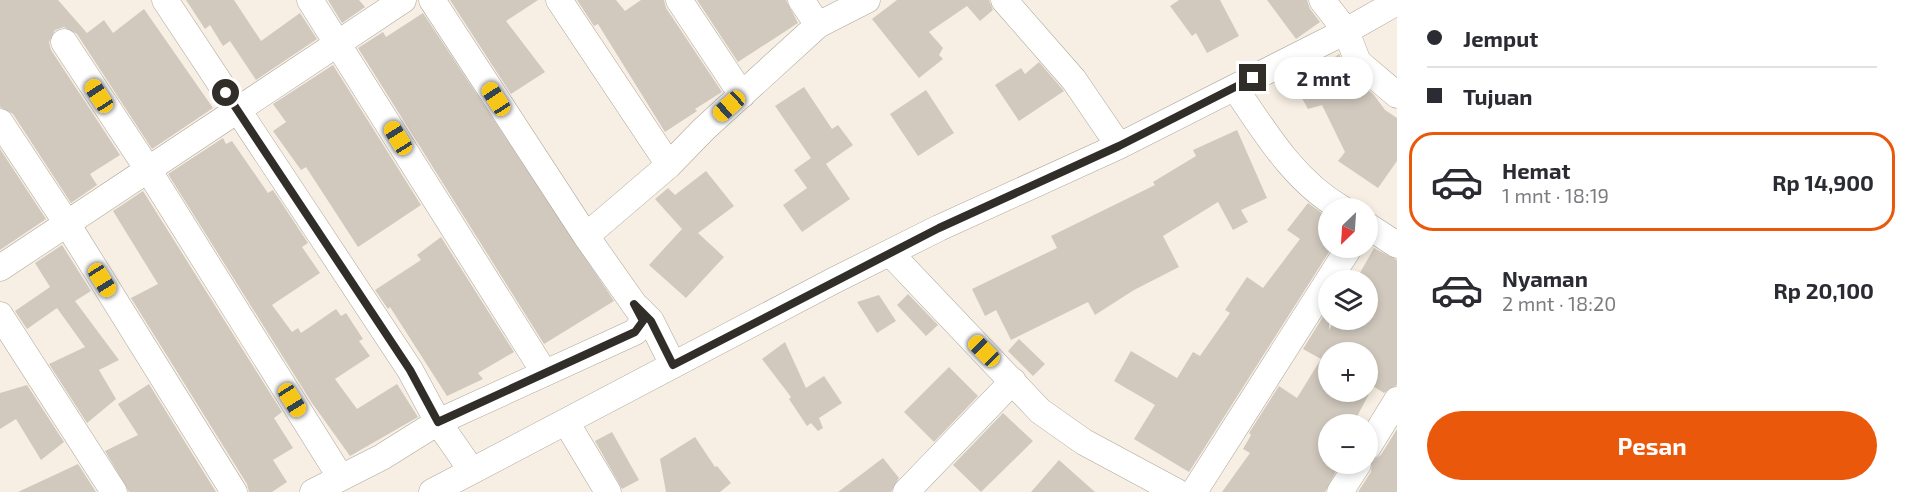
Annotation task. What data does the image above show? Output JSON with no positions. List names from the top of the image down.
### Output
{
  "north": "bottom left",
  "page": {
    "banner": ["Jemput", "Tujuan"],
    "bubble": "2 mnt",
    "list": [
      {
        "name": "Hemat",
        "note": "1 mnt · 18:19",
        "value": "Rp 14,900"
      },
      {
        "name": "Nyaman",
        "note": "2 mnt · 18:20",
        "value": "Rp 20,100"
      }
    ],
    "map_buttons": ["+", "−"],
    "buttons": "Pesan"
  }
}
